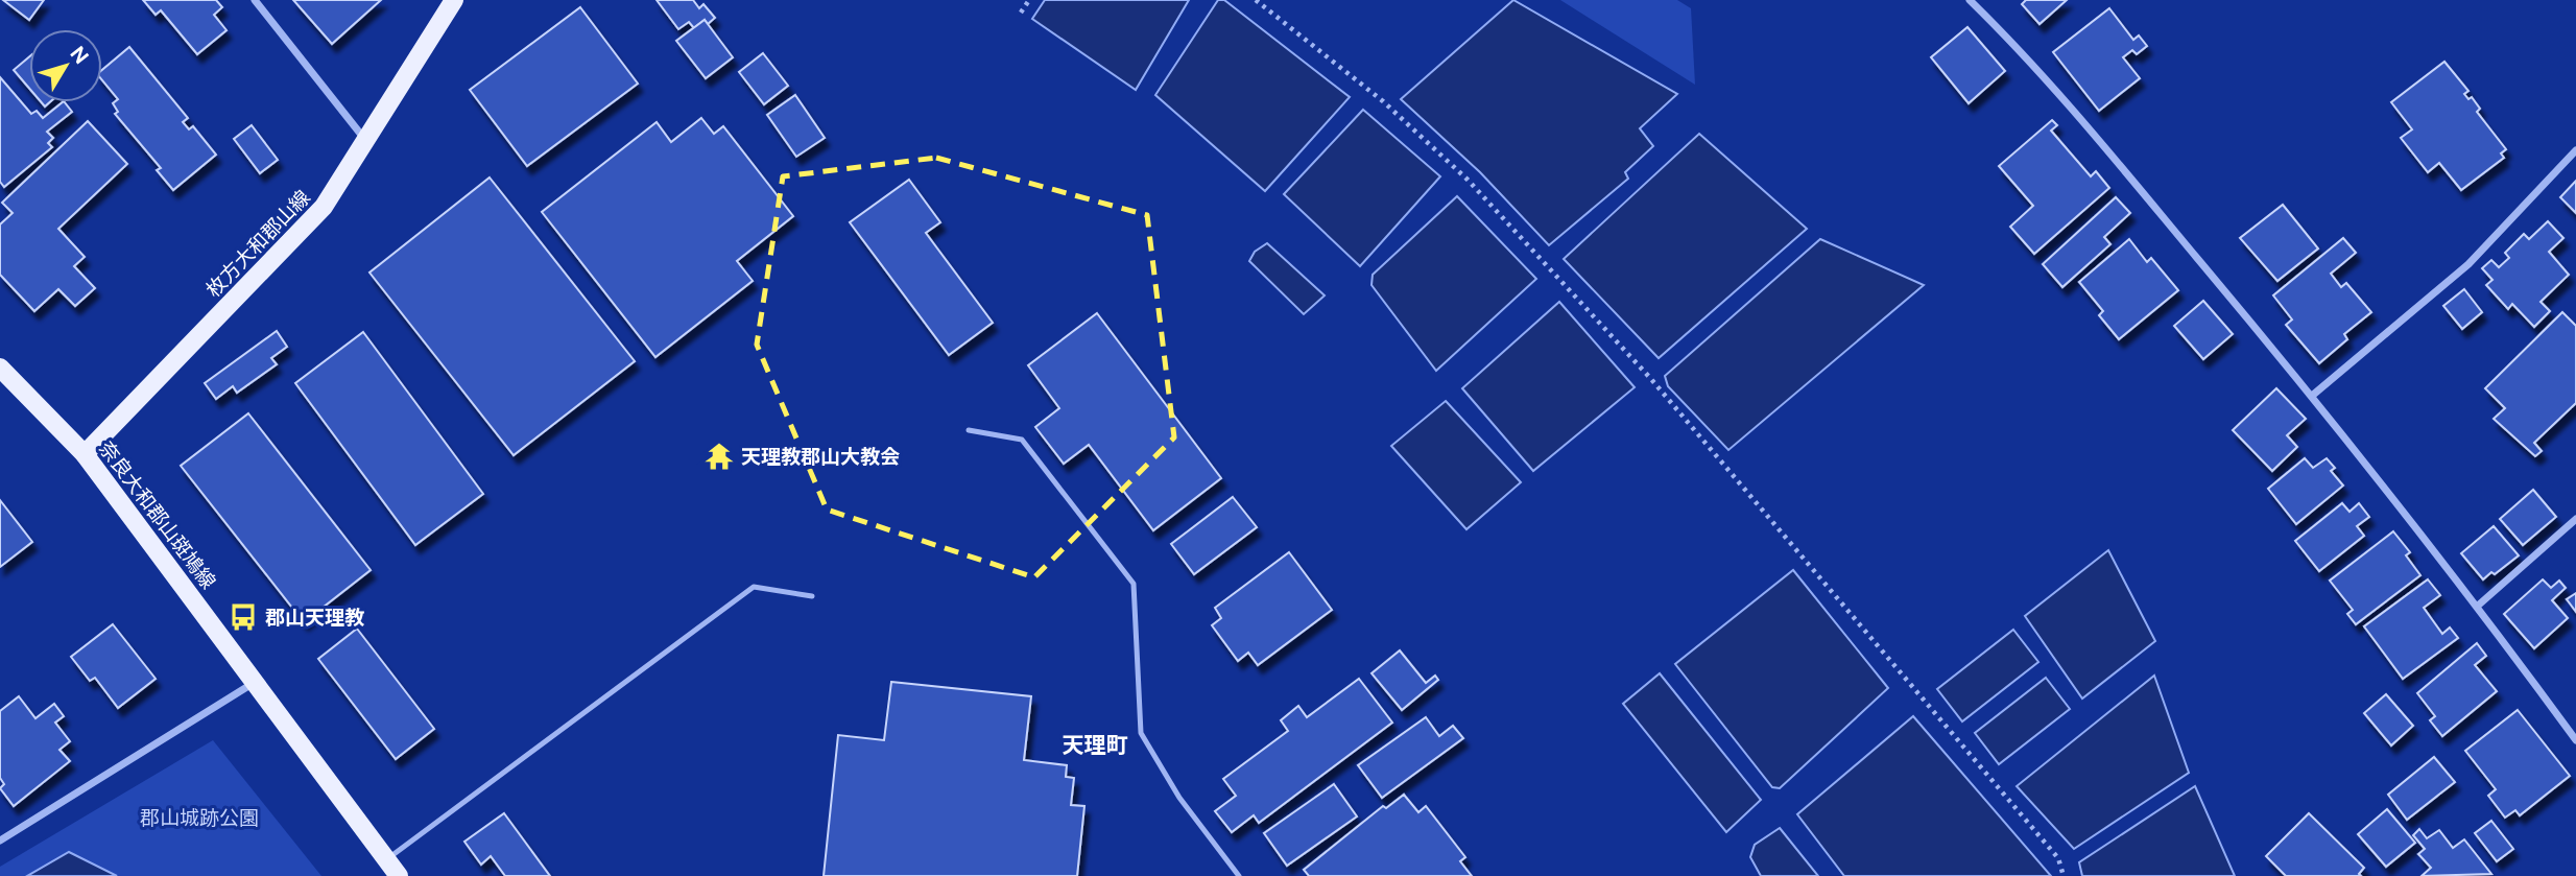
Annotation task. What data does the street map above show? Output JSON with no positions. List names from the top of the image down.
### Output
{
  "streets": {
    "main road": ["枚方大和郡山線", "奈良大和郡山斑鳩線"]
  },
  "crossings": [
    ["枚方大和郡山線", "奈良大和郡山斑鳩線"]
  ],
  "districts": ["天理町"],
  "parks": ["郡山城跡公園"],
  "places": {
    "temple": ["天理教郡山大教会"],
    "bus stop": ["郡山天理教"]
  },
  "north": "top right"
}
